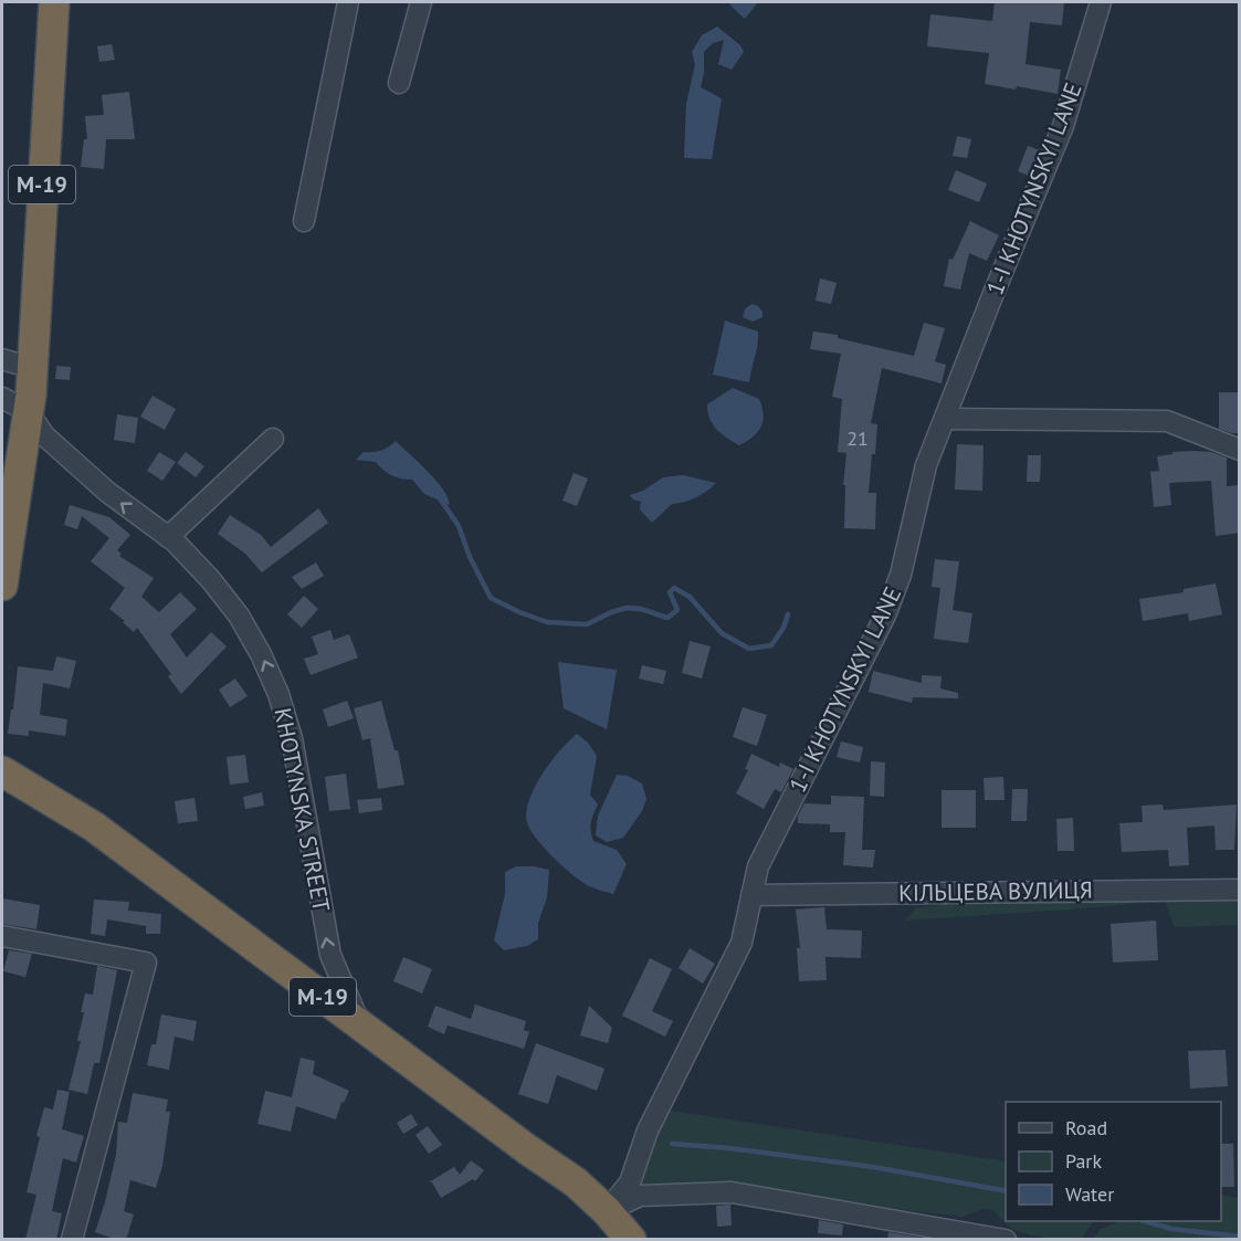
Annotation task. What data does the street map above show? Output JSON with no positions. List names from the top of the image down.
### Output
{
  "streets": {
    "highway": ["М-19", "KHOTYNSKA STREET"],
    "street": ["1-I KHOTYNSKYI LANE", "КІЛЬЦЕВА ВУЛИЦЯ"]
  },
  "crossings": [
    ["М-19", "KHOTYNSKA STREET"],
    ["1-I KHOTYNSKYI LANE", "KHOTYNSKA STREET"],
    ["1-I KHOTYNSKYI LANE", "КІЛЬЦЕВА ВУЛИЦЯ"]
  ],
  "one_way": ["KHOTYNSKA STREET"],
  "house_numbers": ["21"],
  "legend": ["Road", "Park", "Water"]
}
